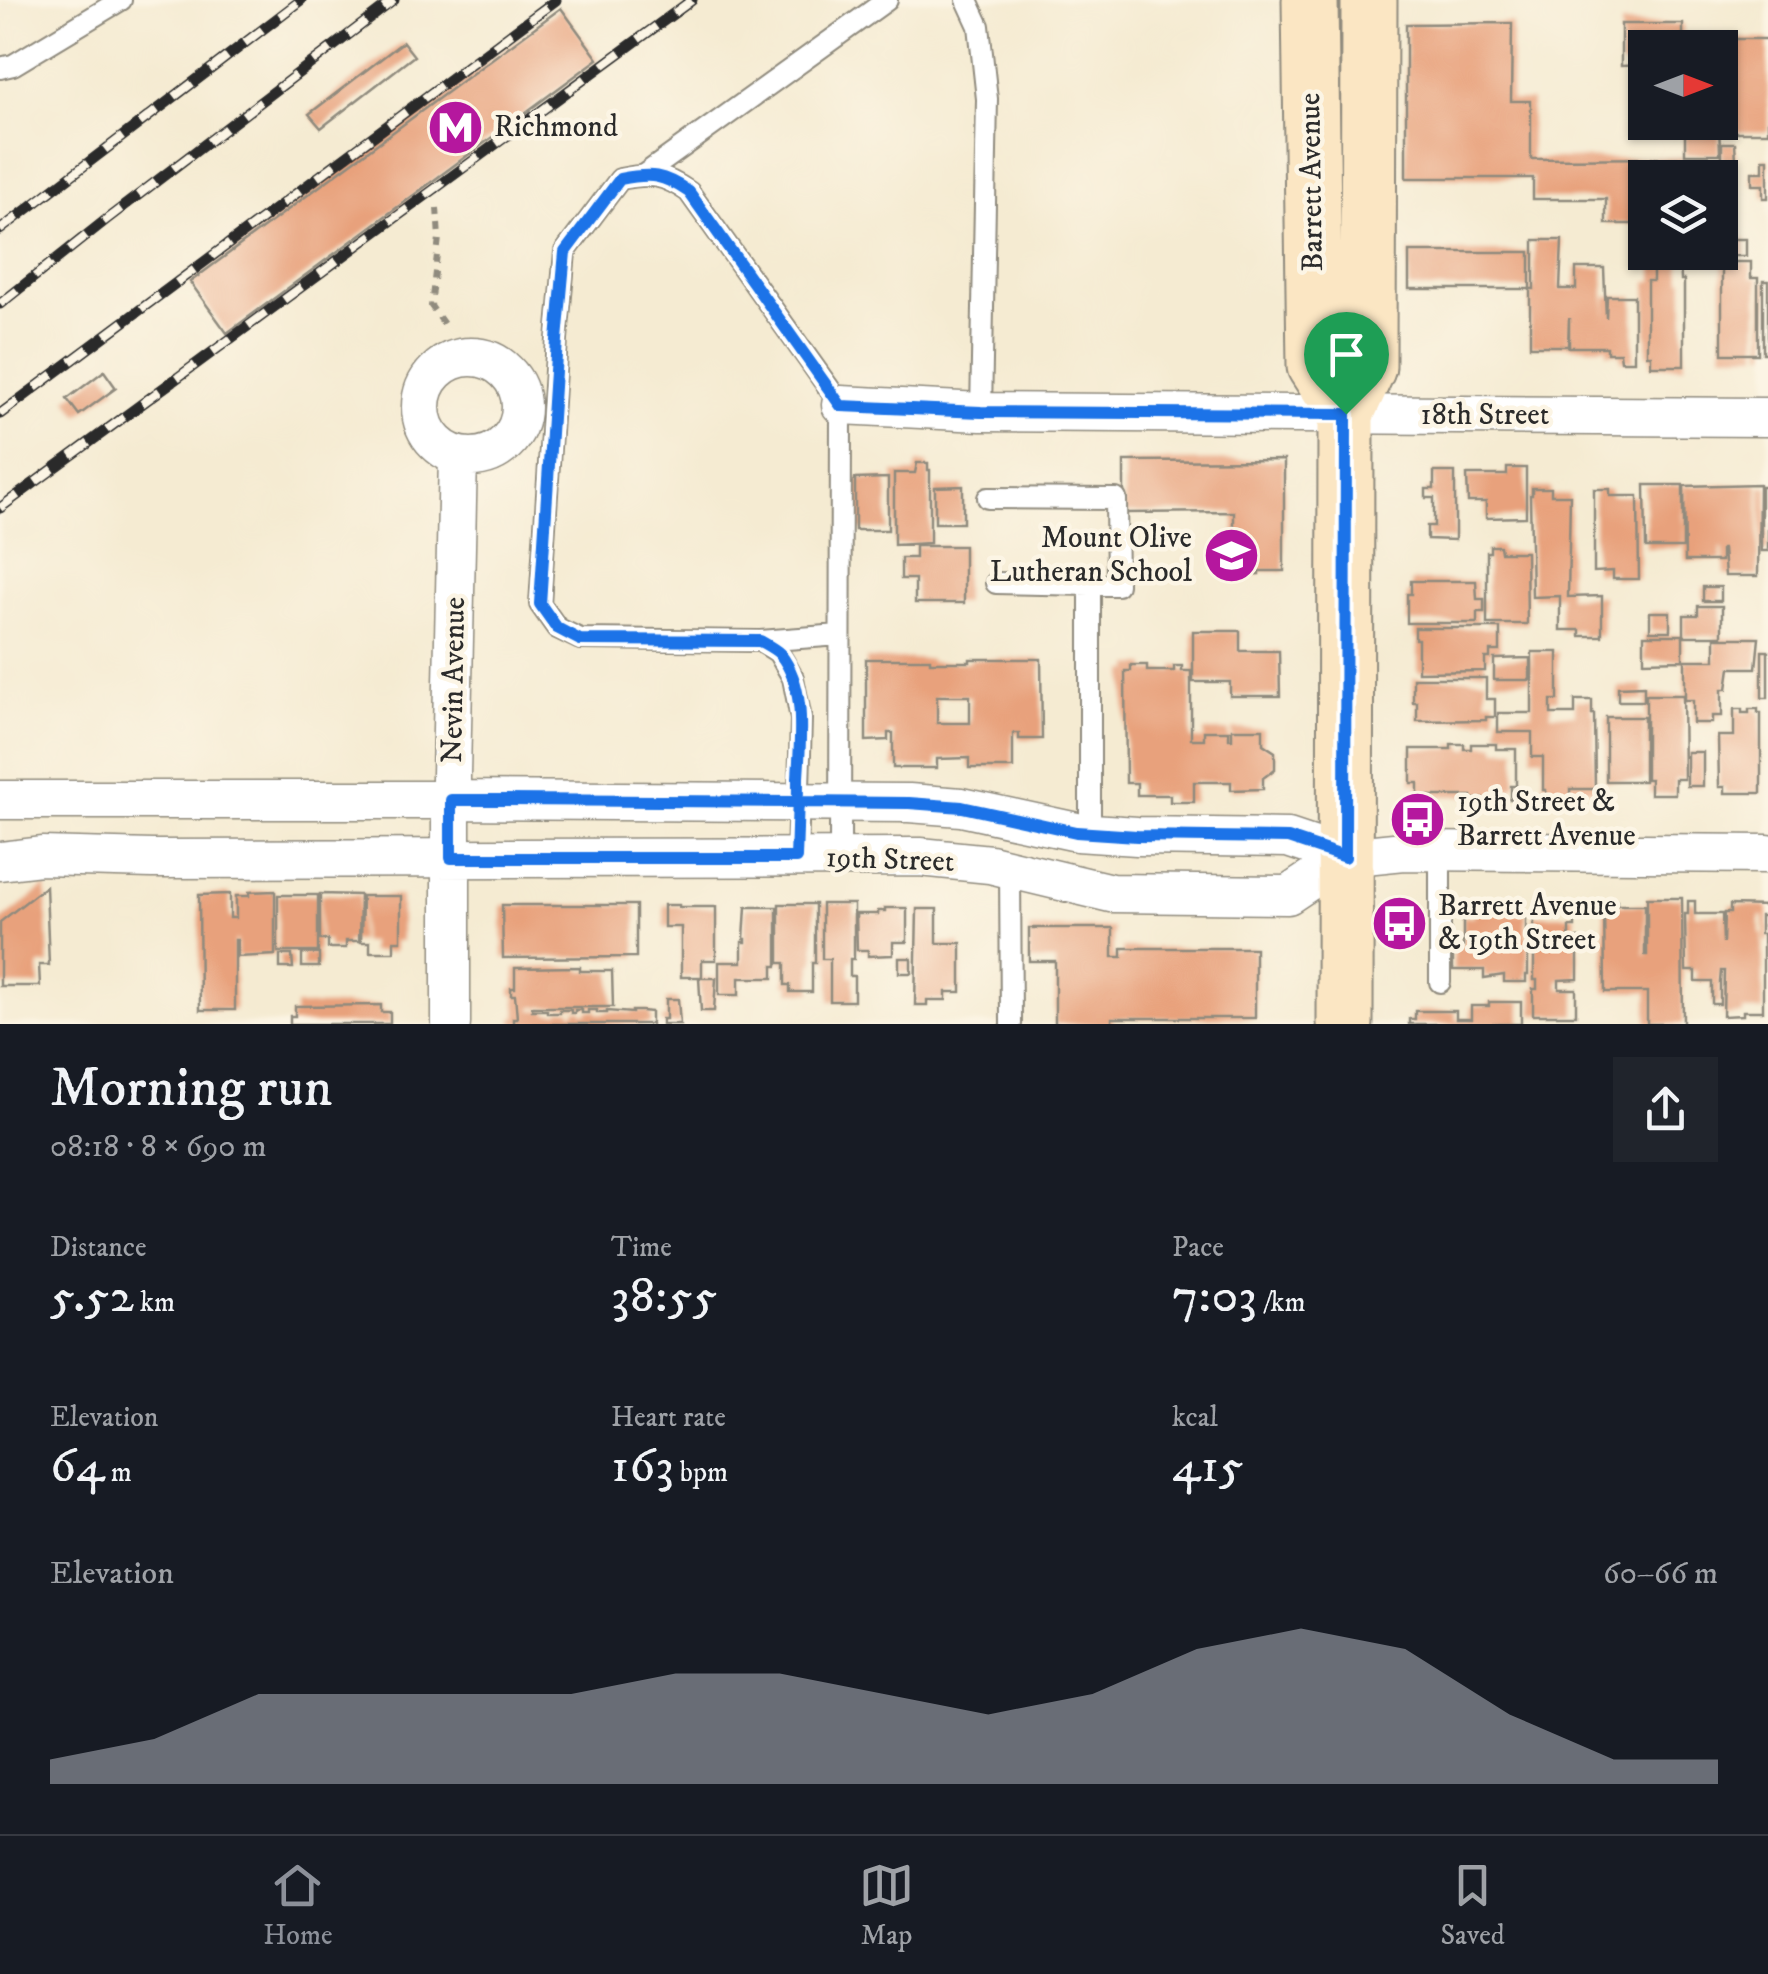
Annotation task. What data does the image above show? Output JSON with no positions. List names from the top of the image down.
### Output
{
  "streets": {
    "main road": ["Barrett Avenue"],
    "street": ["18th Street", "Nevin Avenue", "19th Street"]
  },
  "crossings": [
    ["Barrett Avenue", "18th Street"],
    ["Barrett Avenue", "19th Street"],
    ["Nevin Avenue", "19th Street"]
  ],
  "places": {
    "metro station": ["Richmond"],
    "school or university": ["Mount Olive Lutheran School"],
    "bus stop": ["19th Street & Barrett Avenue", "Barrett Avenue & 19th Street"]
  },
  "north": "right",
  "page": {
    "heading": ["Morning run", "08:18 · 8 × 690 m"],
    "stats": [
      ["Distance", "5.52 km"],
      ["Time", "38:55"],
      ["Pace", "7:03 /km"],
      ["Elevation", "64 m"],
      ["Heart rate", "163 bpm"],
      ["kcal", "415"]
    ],
    "chart": ["Elevation", "60–66 m"],
    "tabs": ["Home", "Map", "Saved"]
  }
}
